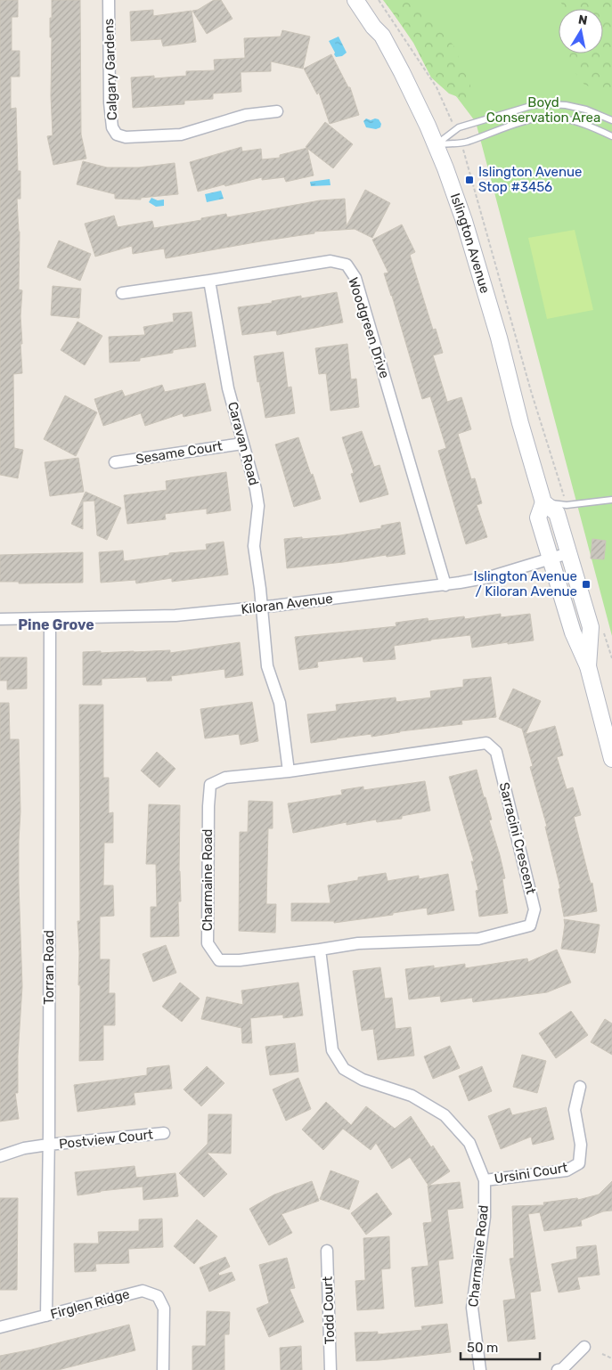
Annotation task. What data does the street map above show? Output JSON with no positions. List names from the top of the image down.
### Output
{
  "streets": {
    "main road": ["Islington Avenue"],
    "street": [
      "Calgary Gardens",
      "Woodgreen Drive",
      "Caravan Road",
      "Sesame Court",
      "Kiloran Avenue",
      "Sarracini Crescent",
      "Charmaine Road",
      "Torran Road",
      "Postview Court",
      "Ursini Court",
      "Firglen Ridge",
      "Todd Court"
    ]
  },
  "crossings": [
    ["Islington Avenue", "Kiloran Avenue"],
    ["Woodgreen Drive", "Caravan Road"],
    ["Woodgreen Drive", "Kiloran Avenue"],
    ["Caravan Road", "Sesame Court"],
    ["Caravan Road", "Kiloran Avenue"],
    ["Kiloran Avenue", "Torran Road"],
    ["Sarracini Crescent", "Charmaine Road"],
    ["Charmaine Road", "Ursini Court"],
    ["Torran Road", "Postview Court"],
    ["Torran Road", "Firglen Ridge"]
  ],
  "districts": ["Pine Grove"],
  "parks": ["Boyd Conservation Area"],
  "places": {
    "transit": ["Islington Avenue Stop #3456", "Islington Avenue / Kiloran Avenue"]
  },
  "scale_bar": "50 m",
  "north": "top"
}
